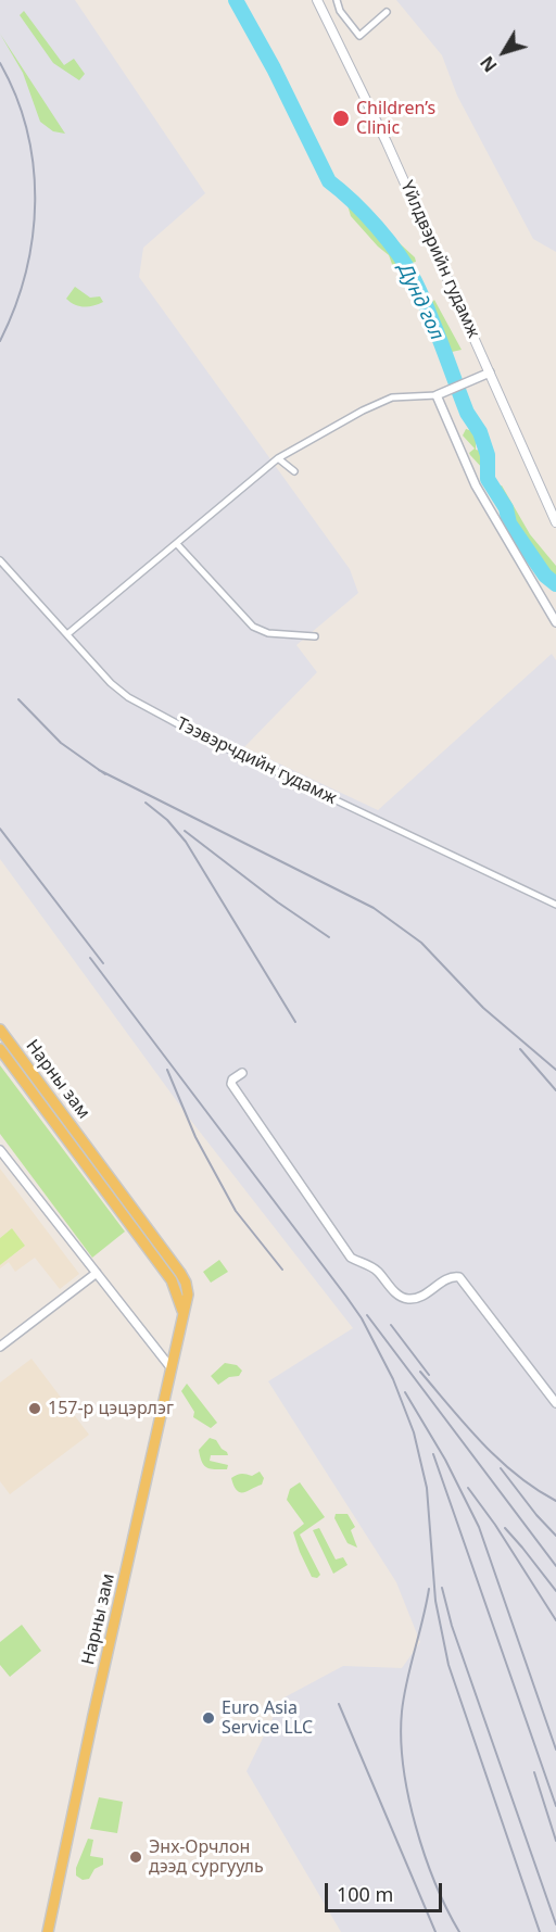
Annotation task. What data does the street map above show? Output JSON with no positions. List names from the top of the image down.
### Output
{
  "streets": {
    "main road": ["Yйлдвэрийн гудамж", "Нарны зам"],
    "street": ["Тээвэрчдийн гудамж"]
  },
  "water": ["Дунд гол"],
  "places": [
    "Children’s Clinic",
    "157-р цэцэрлэг",
    "Euro Asia Service LLC",
    "Энх-Орчлон дээд сургууль"
  ],
  "scale_bar": "100 m",
  "north": "bottom left"
}
